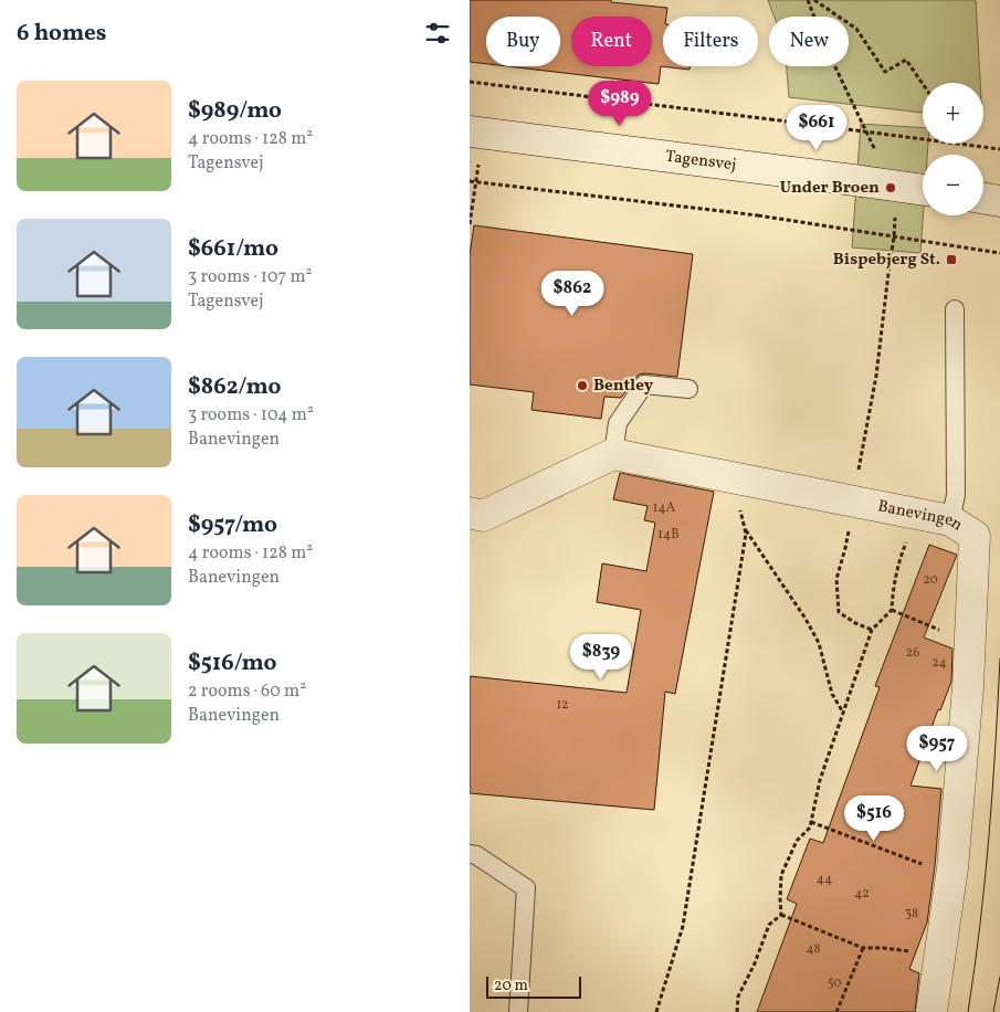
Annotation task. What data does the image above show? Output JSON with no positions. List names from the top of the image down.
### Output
{
  "streets": {
    "street": ["Tagensvej", "Banevingen"]
  },
  "places": {
    "other": ["Under Broen", "Bentley"],
    "transit": ["Bispebjerg St."]
  },
  "house_numbers": [
    "14A",
    "14B",
    "20",
    "26",
    "24",
    "12",
    "44",
    "42",
    "38",
    "48",
    "50"
  ],
  "scale_bar": "20 m",
  "page": {
    "heading": "6 homes",
    "chip": [
      "Buy",
      "Rent",
      "Filters",
      "New"
    ],
    "list": [
      {
        "name": "$989/mo",
        "note": "4 rooms · 128 m² · Tagensvej"
      },
      {
        "name": "$661/mo",
        "note": "3 rooms · 107 m² · Tagensvej"
      },
      {
        "name": "$862/mo",
        "note": "3 rooms · 104 m² · Banevingen"
      },
      {
        "name": "$957/mo",
        "note": "4 rooms · 128 m² · Banevingen"
      },
      {
        "name": "$516/mo",
        "note": "2 rooms · 60 m² · Banevingen"
      }
    ],
    "price": [
      "$989",
      "$661",
      "$862",
      "$839",
      "$957",
      "$516"
    ],
    "map_buttons": ["+", "−"],
    "scale": "20 m"
  }
}
